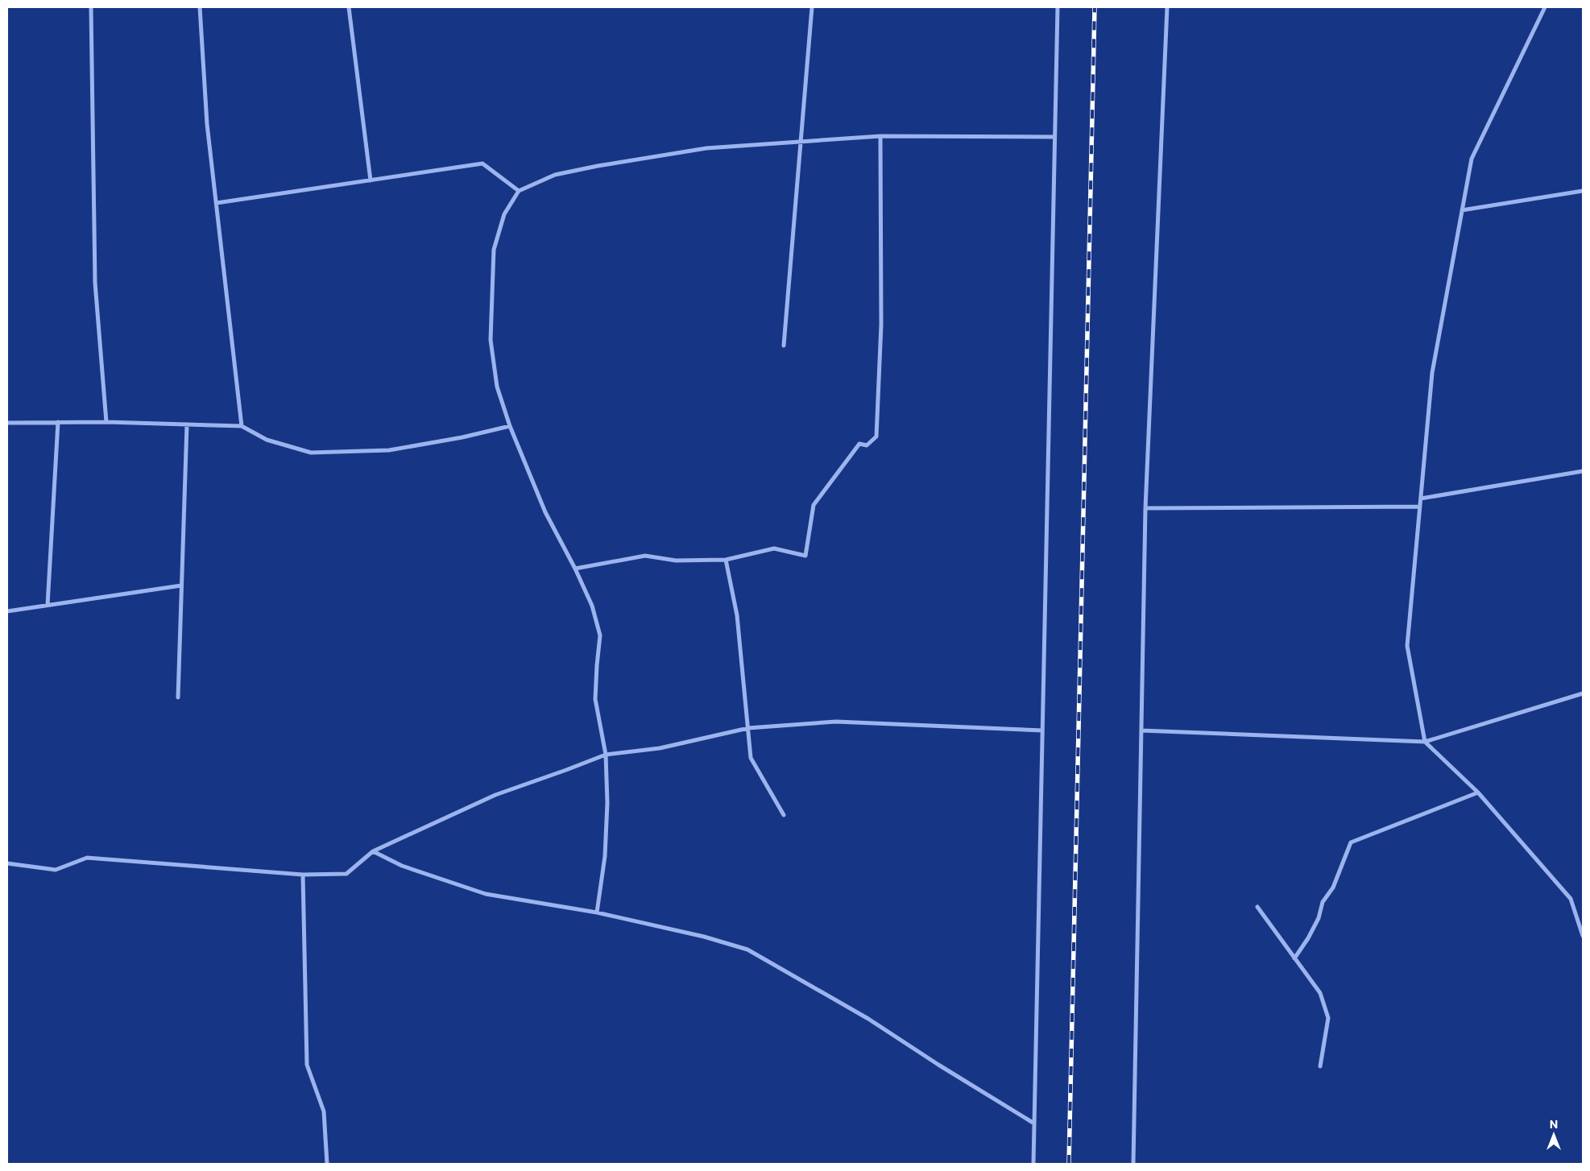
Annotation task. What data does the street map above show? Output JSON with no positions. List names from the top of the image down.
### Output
{
  "north": "top"
}
